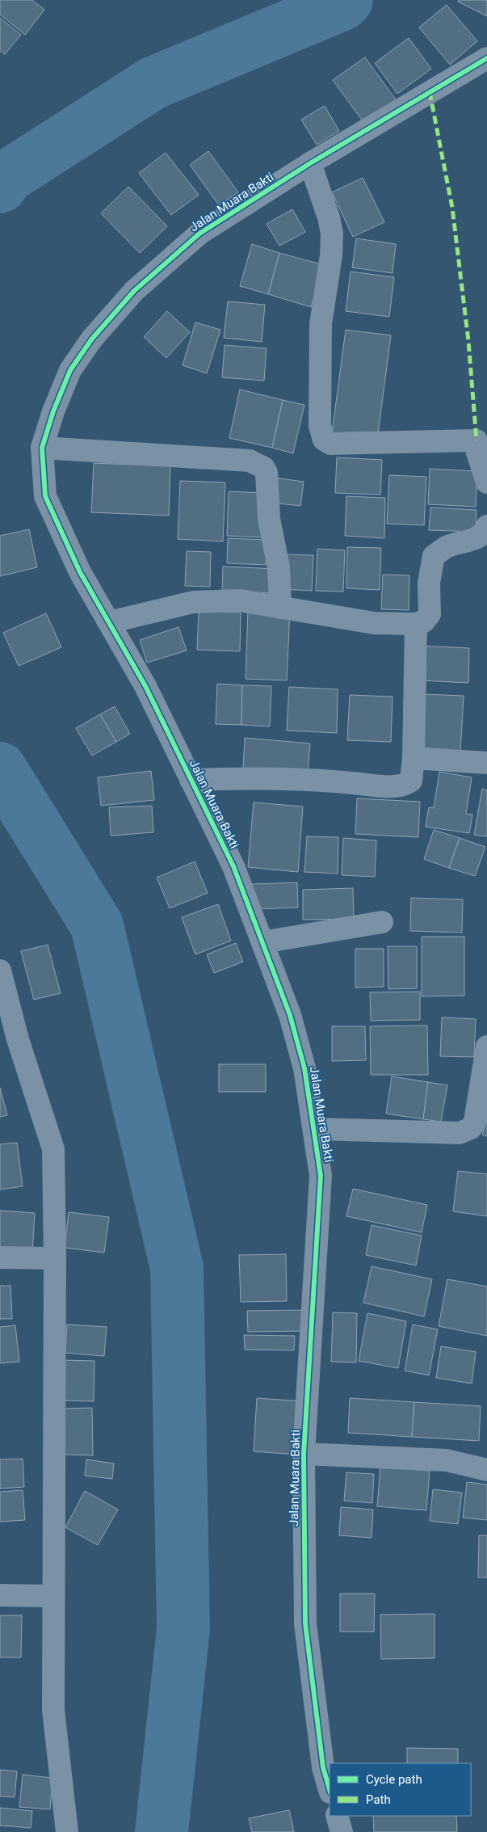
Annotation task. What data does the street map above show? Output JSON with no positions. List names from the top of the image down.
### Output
{
  "streets": {
    "street": ["Jalan Muara Bakti"]
  },
  "legend": ["Cycle path", "Path"]
}
